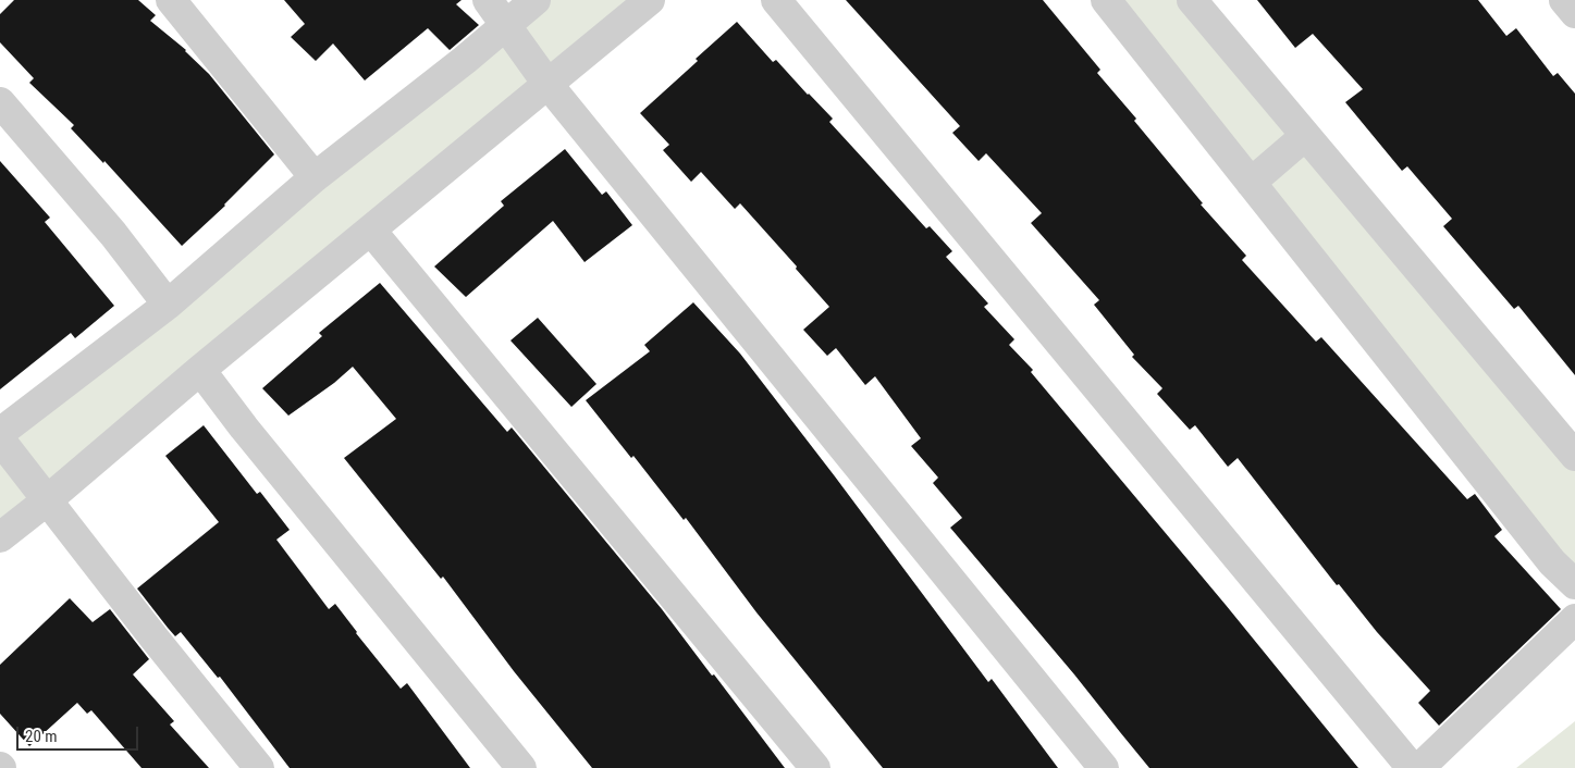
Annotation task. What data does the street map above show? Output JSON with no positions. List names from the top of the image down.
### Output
{
  "scale_bar": "20 m"
}
